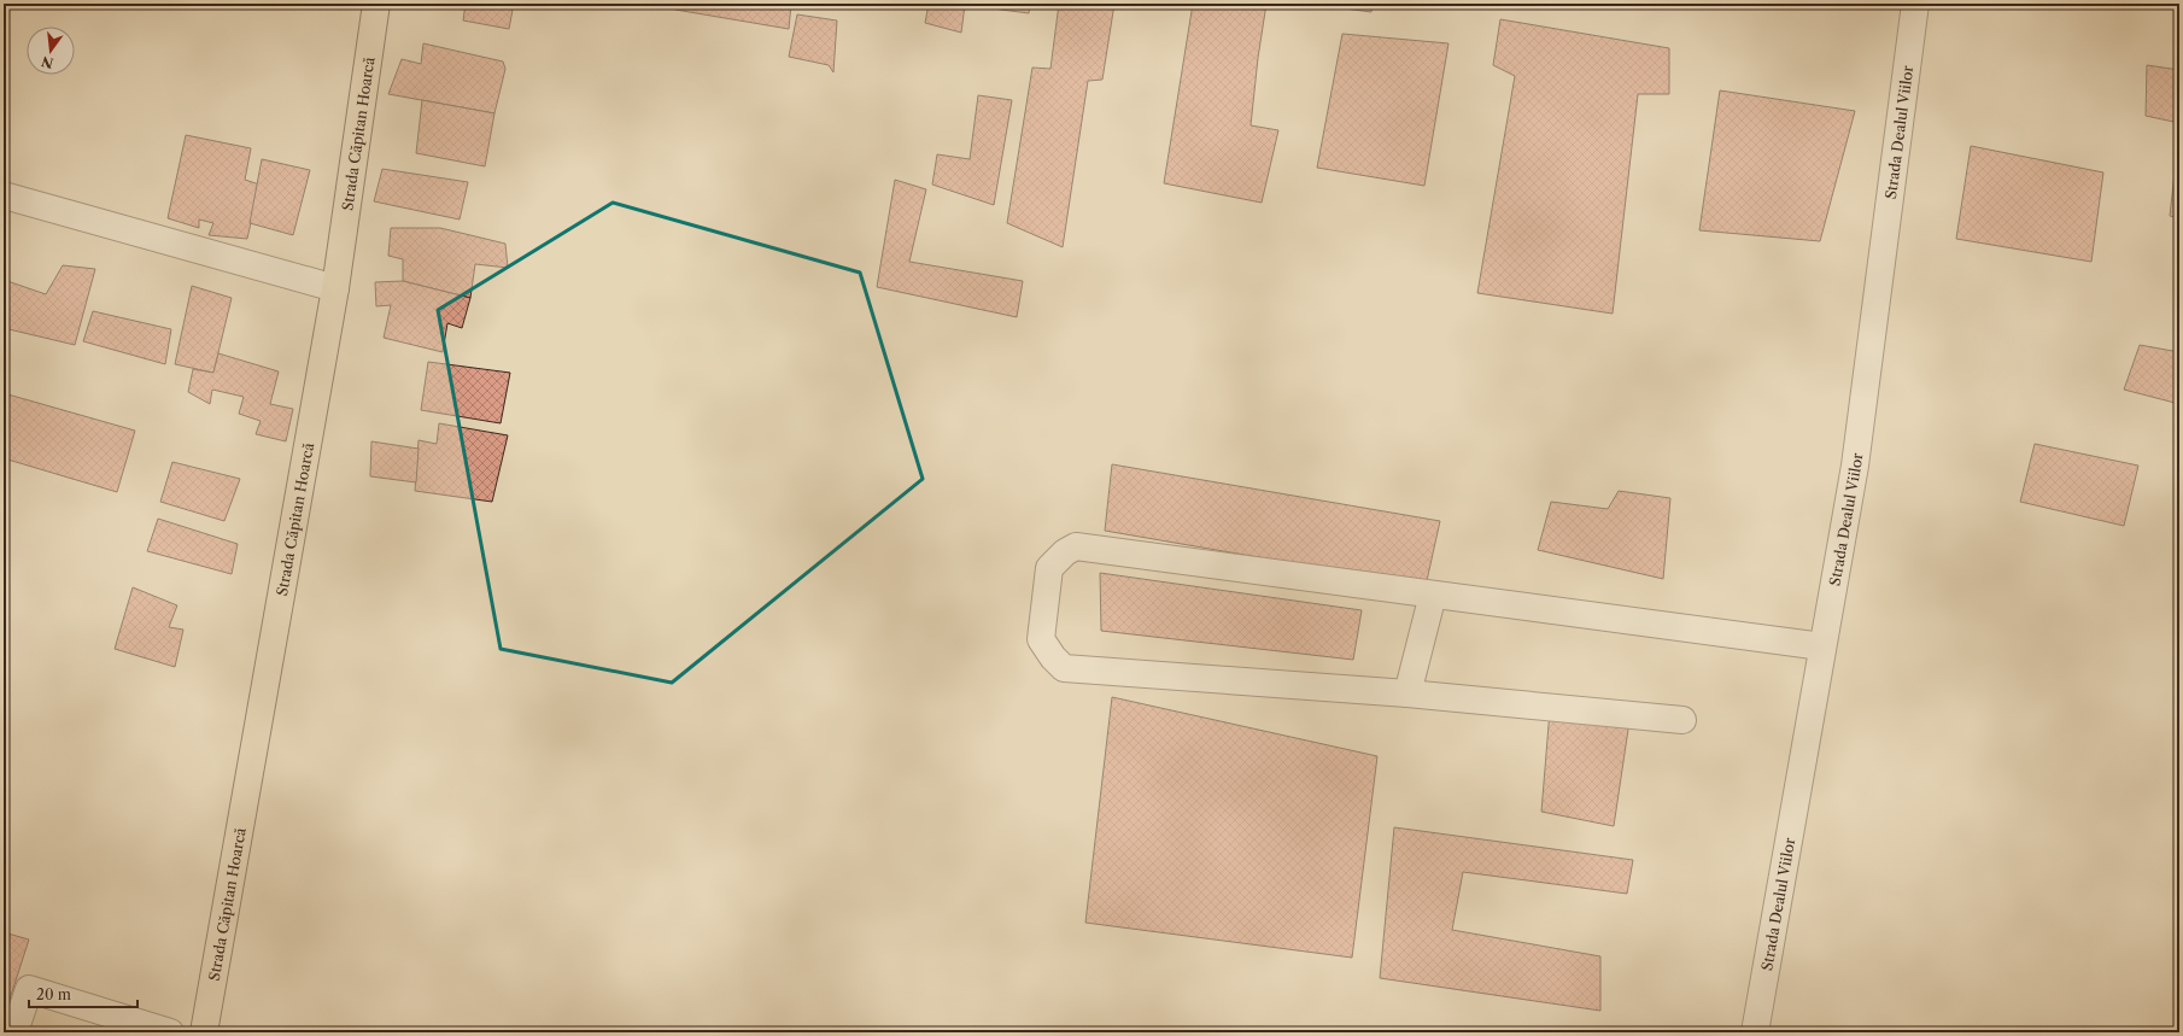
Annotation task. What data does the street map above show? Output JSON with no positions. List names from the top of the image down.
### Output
{
  "streets": {
    "main road": ["Strada Căpitan Hoarcă"],
    "street": ["Strada Dealul Viilor"]
  },
  "scale_bar": "20 m",
  "north": "bottom"
}
